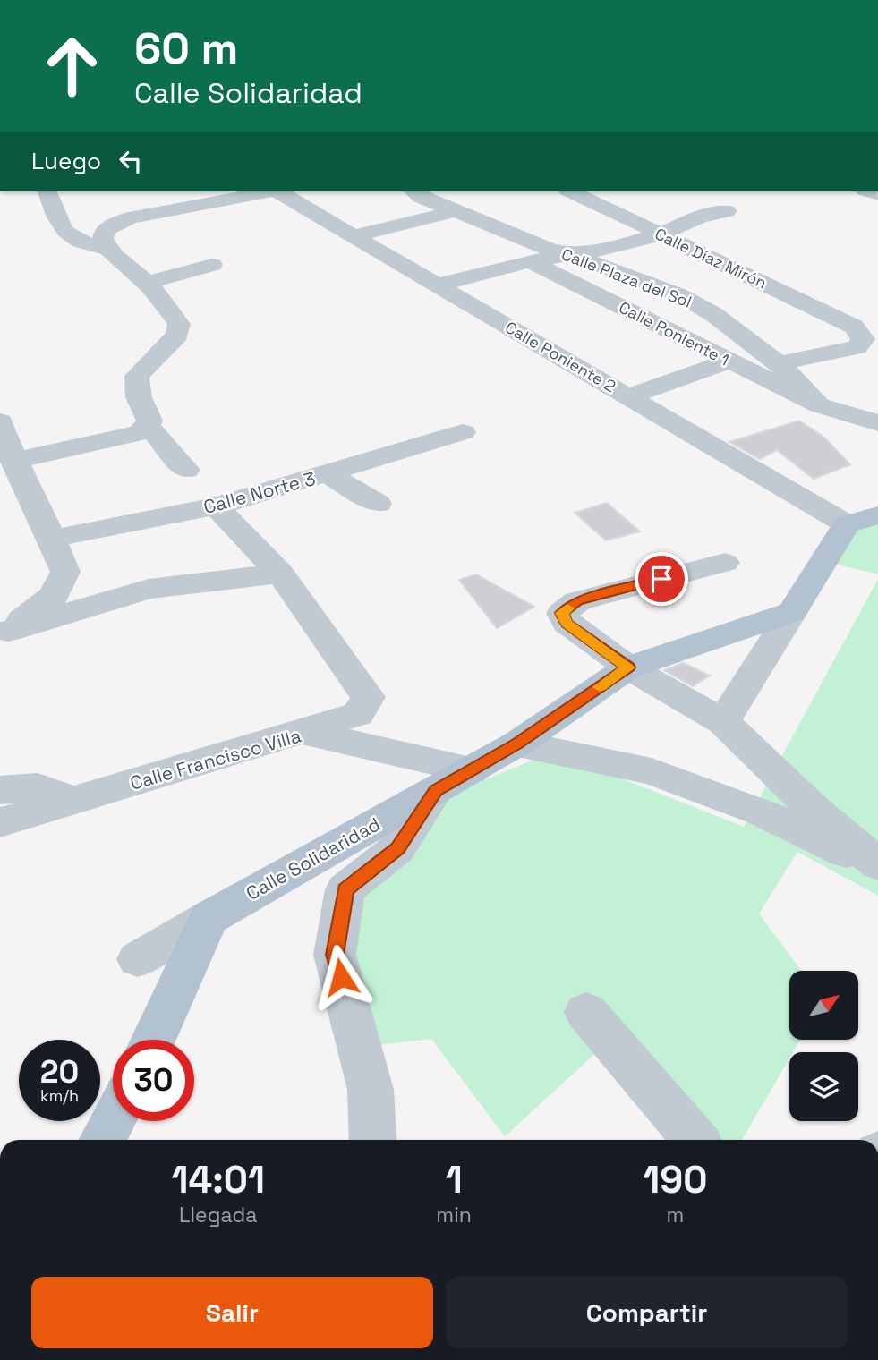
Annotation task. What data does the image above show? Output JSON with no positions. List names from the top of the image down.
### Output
{
  "streets": {
    "main road": ["Calle Solidaridad"],
    "street": [
      "Calle Díaz Mirón",
      "Calle Plaza del Sol",
      "Calle Poniente 1",
      "Calle Poniente 2",
      "Calle Norte 3",
      "Calle Francisco Villa"
    ]
  },
  "crossings": [
    ["Calle Plaza del Sol", "Calle Poniente 1"],
    ["Calle Francisco Villa", "Calle Solidaridad"]
  ],
  "north": "top right",
  "page": {
    "turn": ["60 m", "Calle Solidaridad"],
    "then": "Luego",
    "speed": "20 km/h",
    "limit": "30",
    "eta": [
      "14:01",
      "Llegada",
      "1",
      "min",
      "190",
      "m"
    ],
    "buttons": ["Salir", "Compartir"]
  }
}
